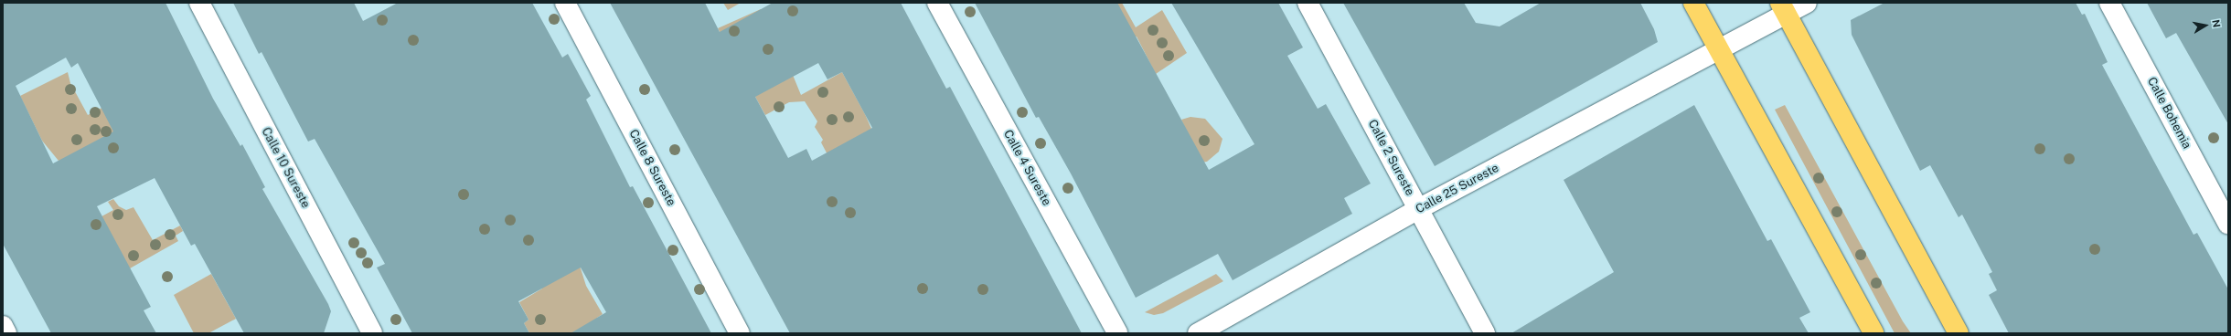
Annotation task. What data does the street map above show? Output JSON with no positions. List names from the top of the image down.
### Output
{
  "streets": {
    "street": [
      "Calle Bohemia",
      "Calle 2 Sureste",
      "Calle 10 Sureste",
      "Calle 8 Sureste",
      "Calle 4 Sureste",
      "Calle 25 Sureste"
    ]
  },
  "crossings": [
    ["Calle 2 Sureste", "Calle 25 Sureste"]
  ],
  "north": "right"
}
